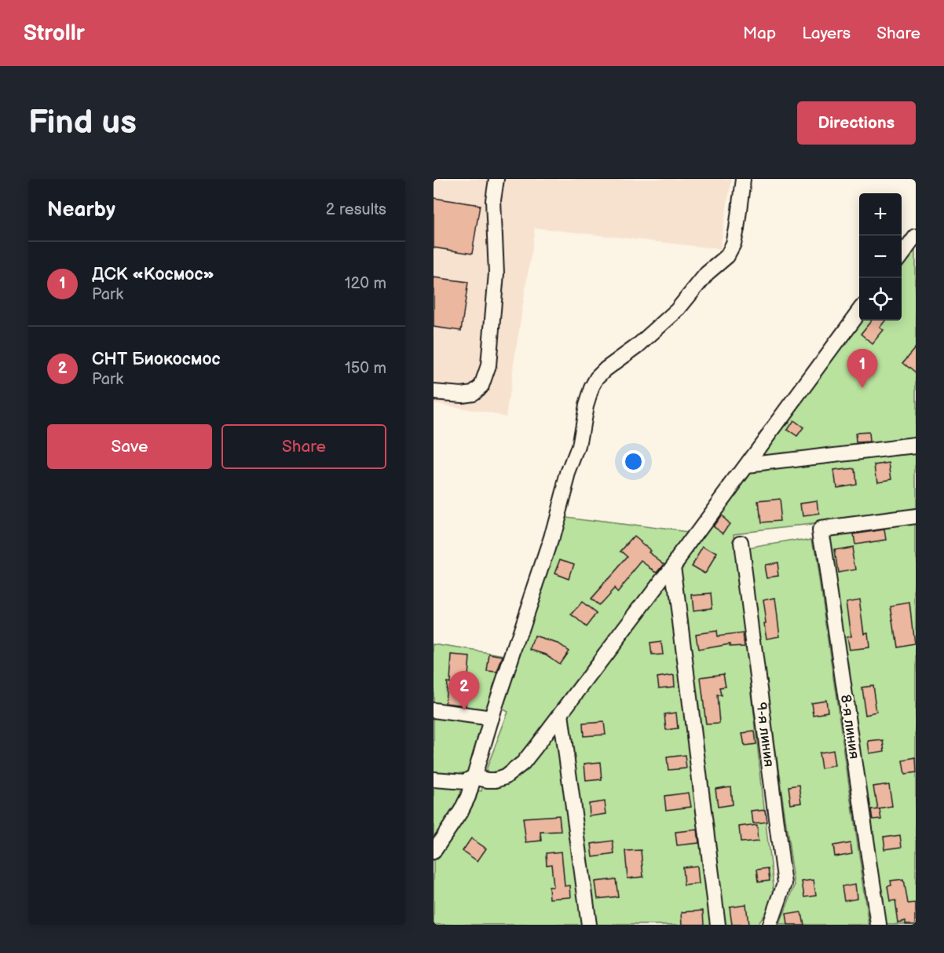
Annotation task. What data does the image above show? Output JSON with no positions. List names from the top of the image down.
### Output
{
  "streets": {
    "street": ["8-я линия", "9-я линия"]
  },
  "page": {
    "header": "Strollr",
    "nav": ["Map", "Layers", "Share"],
    "buttons": [
      "Directions",
      ["Save", "Share"]
    ],
    "title": "Find us",
    "heading": ["Nearby", "2 results"],
    "map_buttons": ["+", "−"],
    "list": [
      {
        "mark": "1",
        "name": "ДСК «Космос»",
        "note": "Park",
        "value": "120 m"
      },
      {
        "mark": "2",
        "name": "СНТ Биокосмос",
        "note": "Park",
        "value": "150 m"
      }
    ],
    "pins": ["1", "2"]
  }
}
